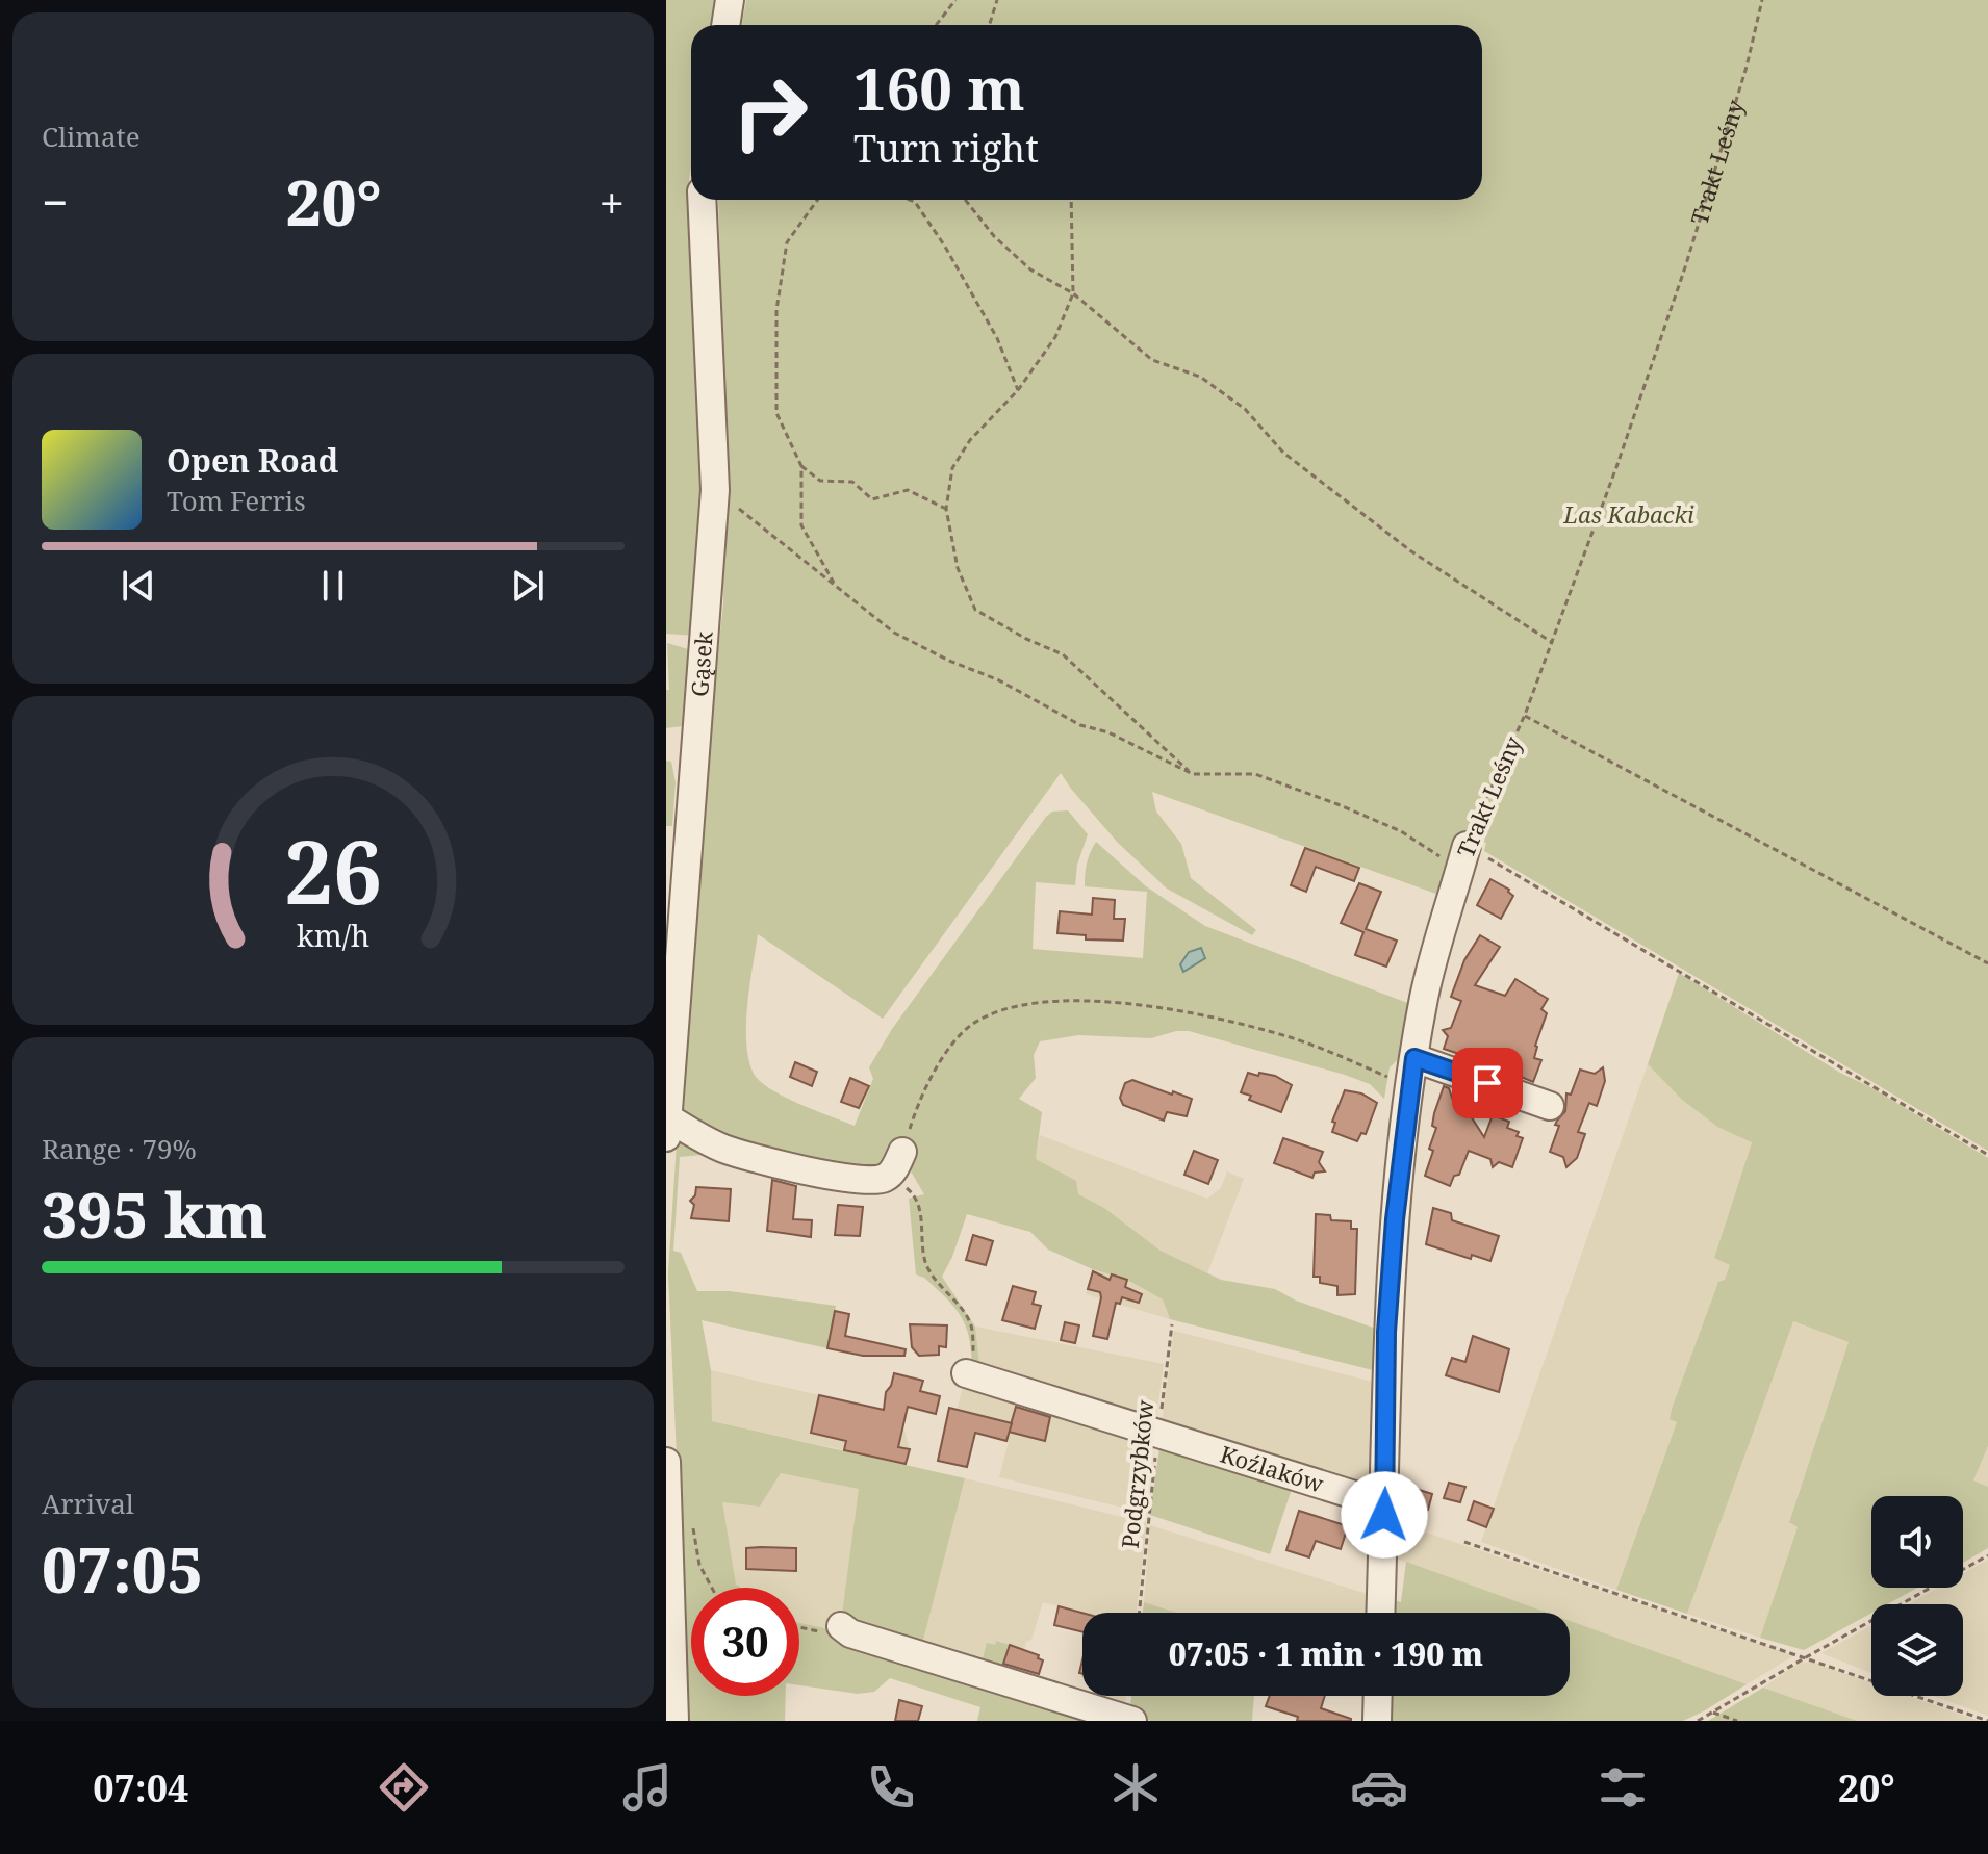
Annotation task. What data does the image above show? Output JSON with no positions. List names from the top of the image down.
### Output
{
  "streets": {
    "street": ["Trakt Leśny", "Gąsek", "Koźlaków"],
    "path": ["Podgrzybków"]
  },
  "crossings": [
    ["Trakt Leśny", "Koźlaków"],
    ["Koźlaków", "Podgrzybków"]
  ],
  "parks": ["Las Kabacki"],
  "page": {
    "tile": [
      "Climate",
      ["Range · 79%", "395 km"],
      ["Arrival", "07:05"]
    ],
    "turn": ["160 m", "Turn right"],
    "heat": ["−", "20°", "+"],
    "song": ["Open Road", "Tom Ferris"],
    "limit": "30",
    "trip": "07:05 · 1 min · 190 m",
    "tabs": ["07:04", "20°"],
    "gauge": ["26", "km/h"]
  }
}
